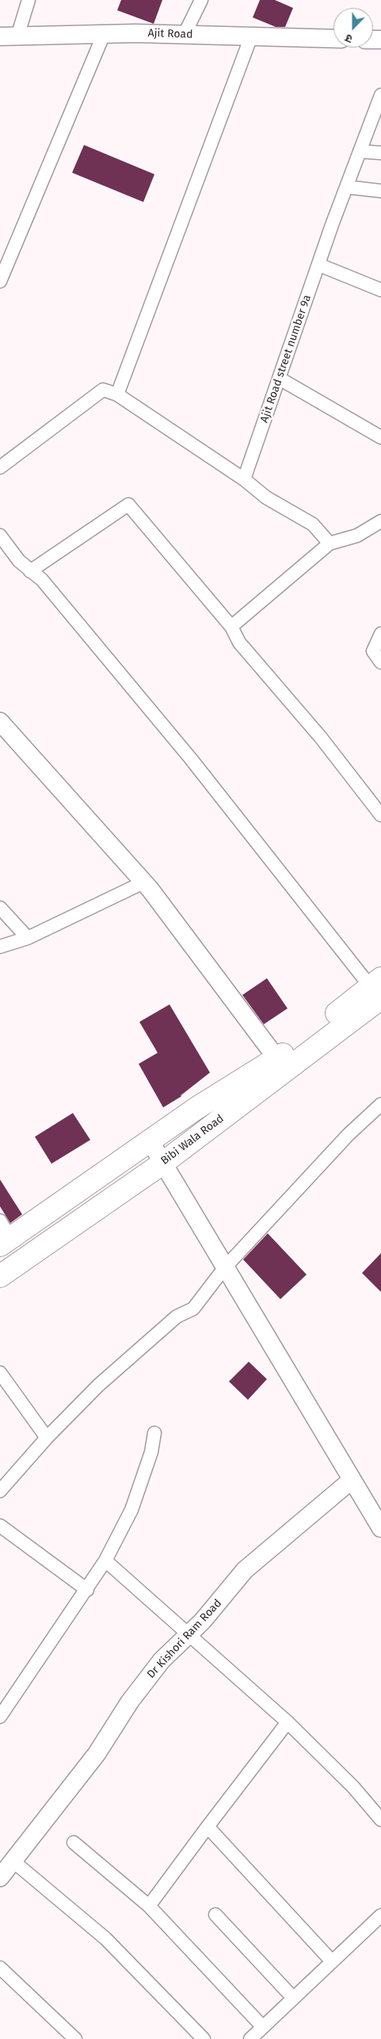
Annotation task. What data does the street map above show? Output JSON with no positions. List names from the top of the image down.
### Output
{
  "streets": {
    "highway": ["Bibi Wala Road"],
    "street": ["Ajit Road", "Ajit Road street number 9a", "Dr Kishori Ram Road"]
  },
  "north": "bottom"
}
